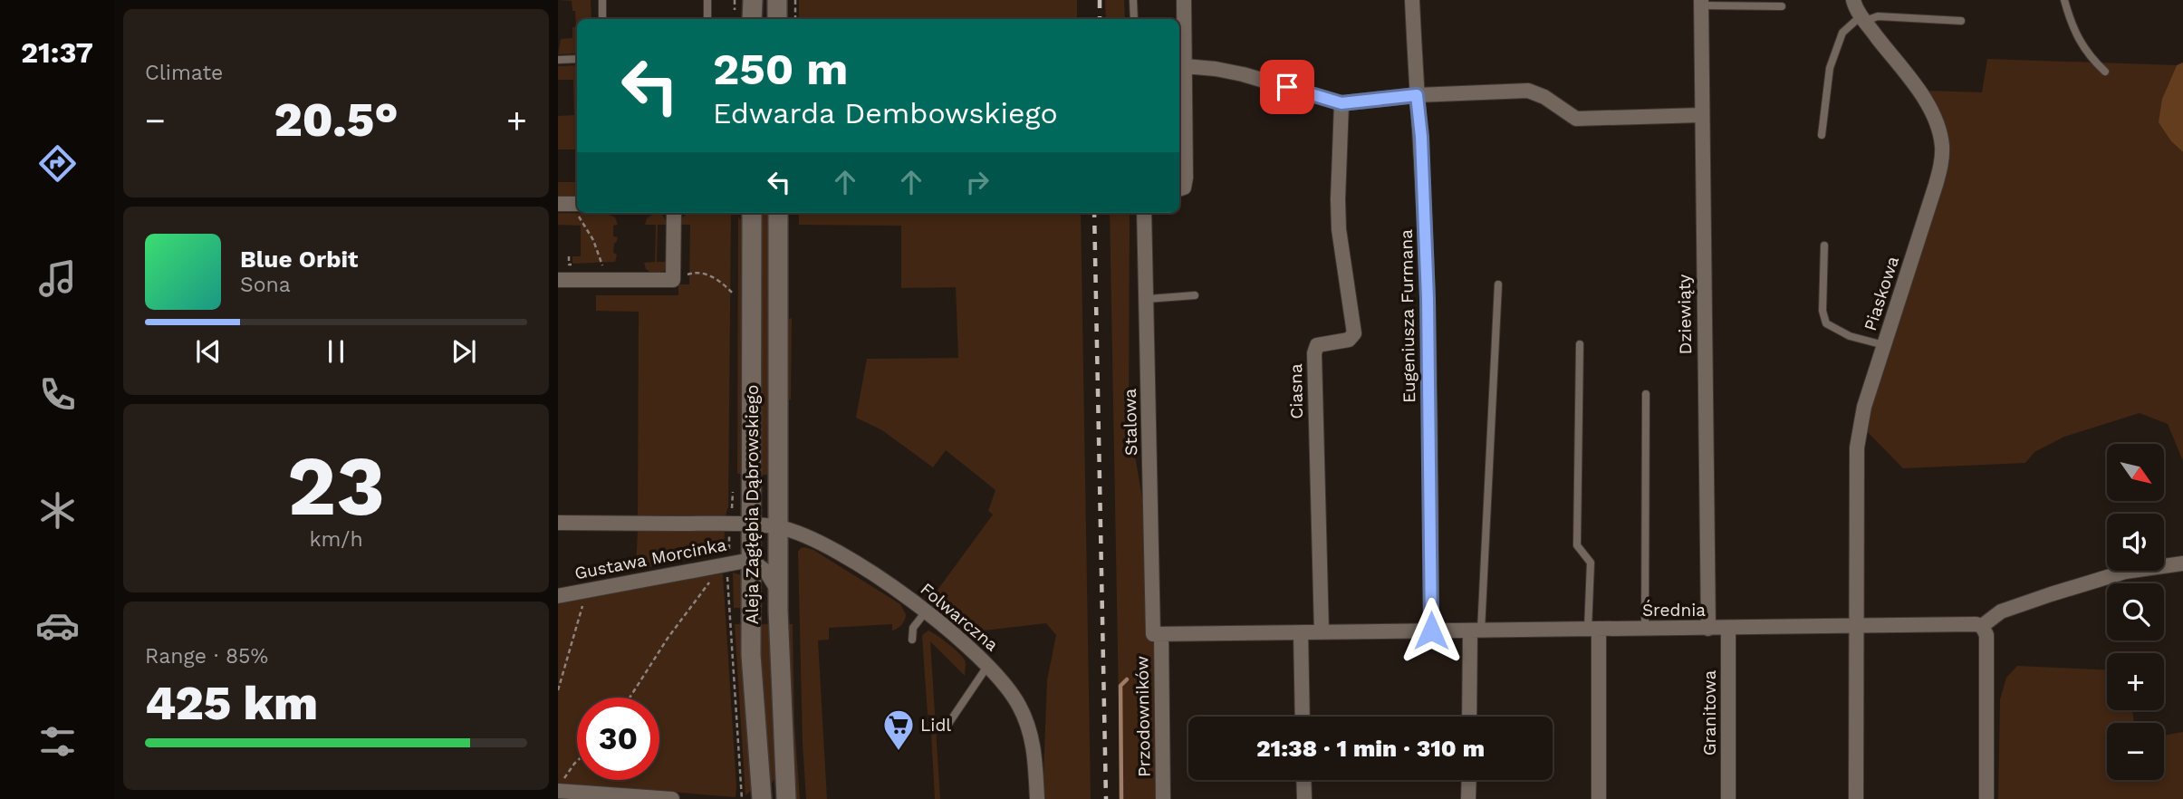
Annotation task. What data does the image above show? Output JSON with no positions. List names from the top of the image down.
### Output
{
  "streets": {
    "street": [
      "Piaskowa",
      "Dziewiąty",
      "Eugeniusza Furmana",
      "Ciasna",
      "Stalowa",
      "Aleja Zagłębia Dąbrowskiego",
      "Gustawa Morcinka",
      "Średnia",
      "Folwarczna",
      "Granitowa",
      "Przodowników"
    ]
  },
  "crossings": [
    ["Piaskowa", "Średnia"],
    ["Dziewiąty", "Średnia"],
    ["Eugeniusza Furmana", "Średnia"],
    ["Ciasna", "Średnia"],
    ["Stalowa", "Średnia"],
    ["Stalowa", "Przodowników"],
    ["Aleja Zagłębia Dąbrowskiego", "Gustawa Morcinka"],
    ["Aleja Zagłębia Dąbrowskiego", "Folwarczna"],
    ["Średnia", "Granitowa"],
    ["Średnia", "Przodowników"]
  ],
  "places": {
    "supermarket": ["Lidl"]
  },
  "north": "bottom right",
  "page": {
    "tabs": "21:37",
    "tile": [
      "Climate",
      ["23", "km/h"],
      ["Range · 85%", "425 km"]
    ],
    "turn": ["250 m", "Edwarda Dembowskiego"],
    "heat": ["−", "20.5°", "+"],
    "song": ["Blue Orbit", "Sona"],
    "map_buttons": ["+", "−"],
    "limit": "30",
    "trip": "21:38 · 1 min · 310 m"
  }
}
